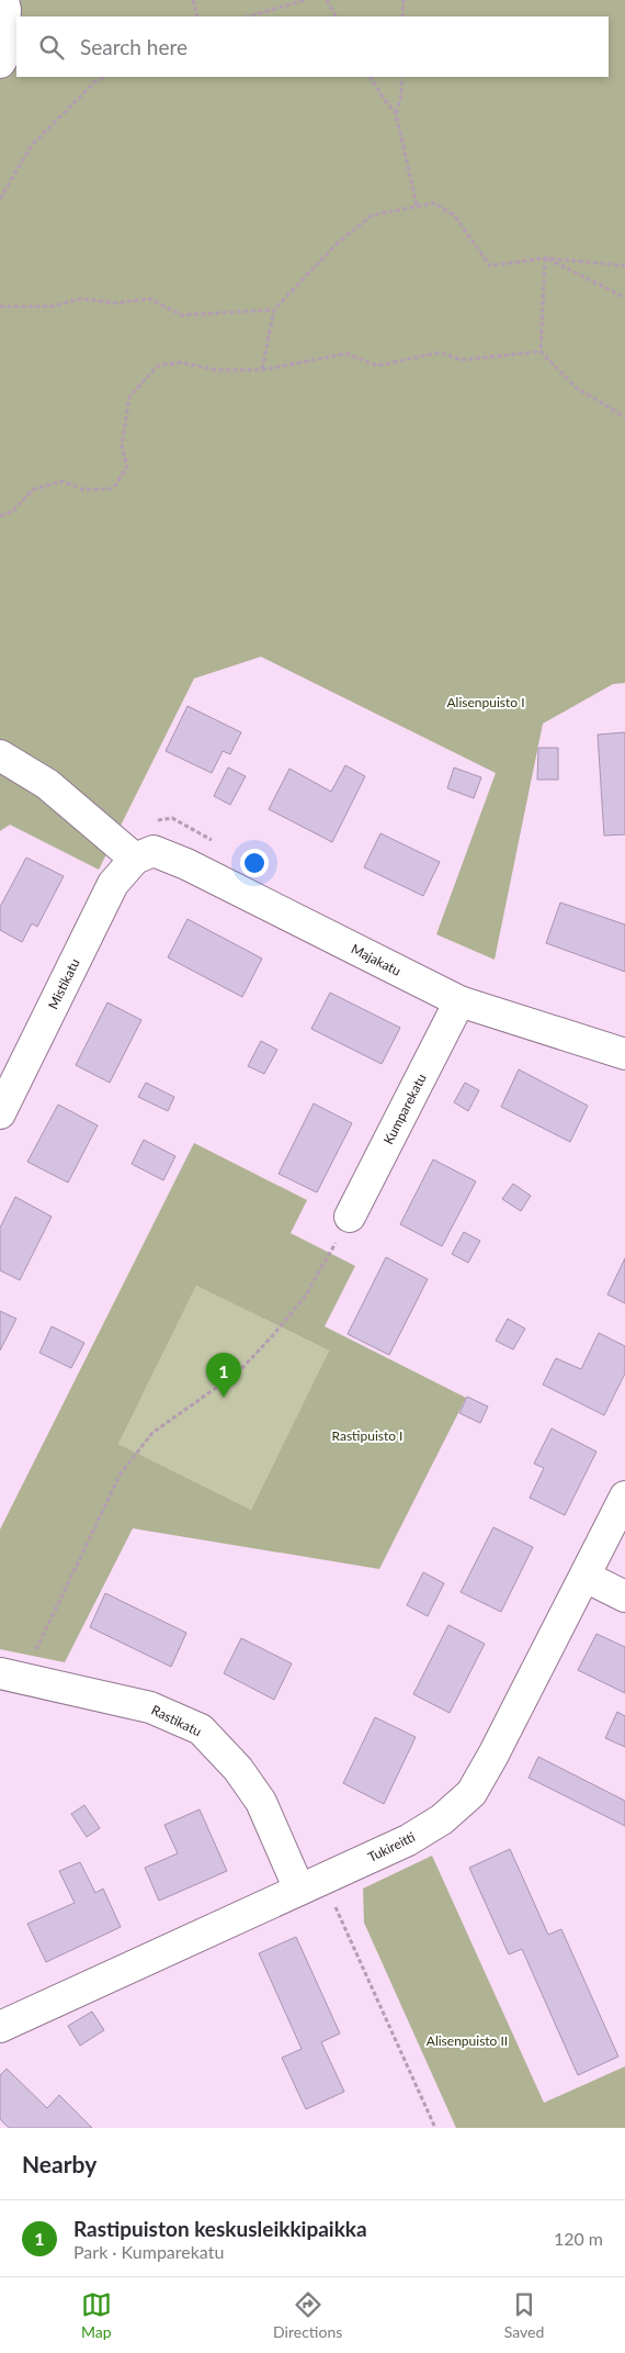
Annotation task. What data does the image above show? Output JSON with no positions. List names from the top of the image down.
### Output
{
  "streets": {
    "street": [
      "Majakatu",
      "Mistikatu",
      "Kumparekatu",
      "Rastikatu",
      "Tukireitti"
    ]
  },
  "crossings": [
    ["Majakatu", "Mistikatu"],
    ["Majakatu", "Kumparekatu"],
    ["Rastikatu", "Tukireitti"]
  ],
  "parks": ["Alisenpuisto I", "Rastipuisto I", "Alisenpuisto II"],
  "page": {
    "search": "Search here",
    "pins": "1",
    "heading": "Nearby",
    "list": [
      {
        "mark": "1",
        "name": "Rastipuiston keskusleikkipaikka",
        "note": "Park · Kumparekatu",
        "value": "120 m"
      }
    ],
    "nav": ["Map", "Directions", "Saved"]
  }
}
